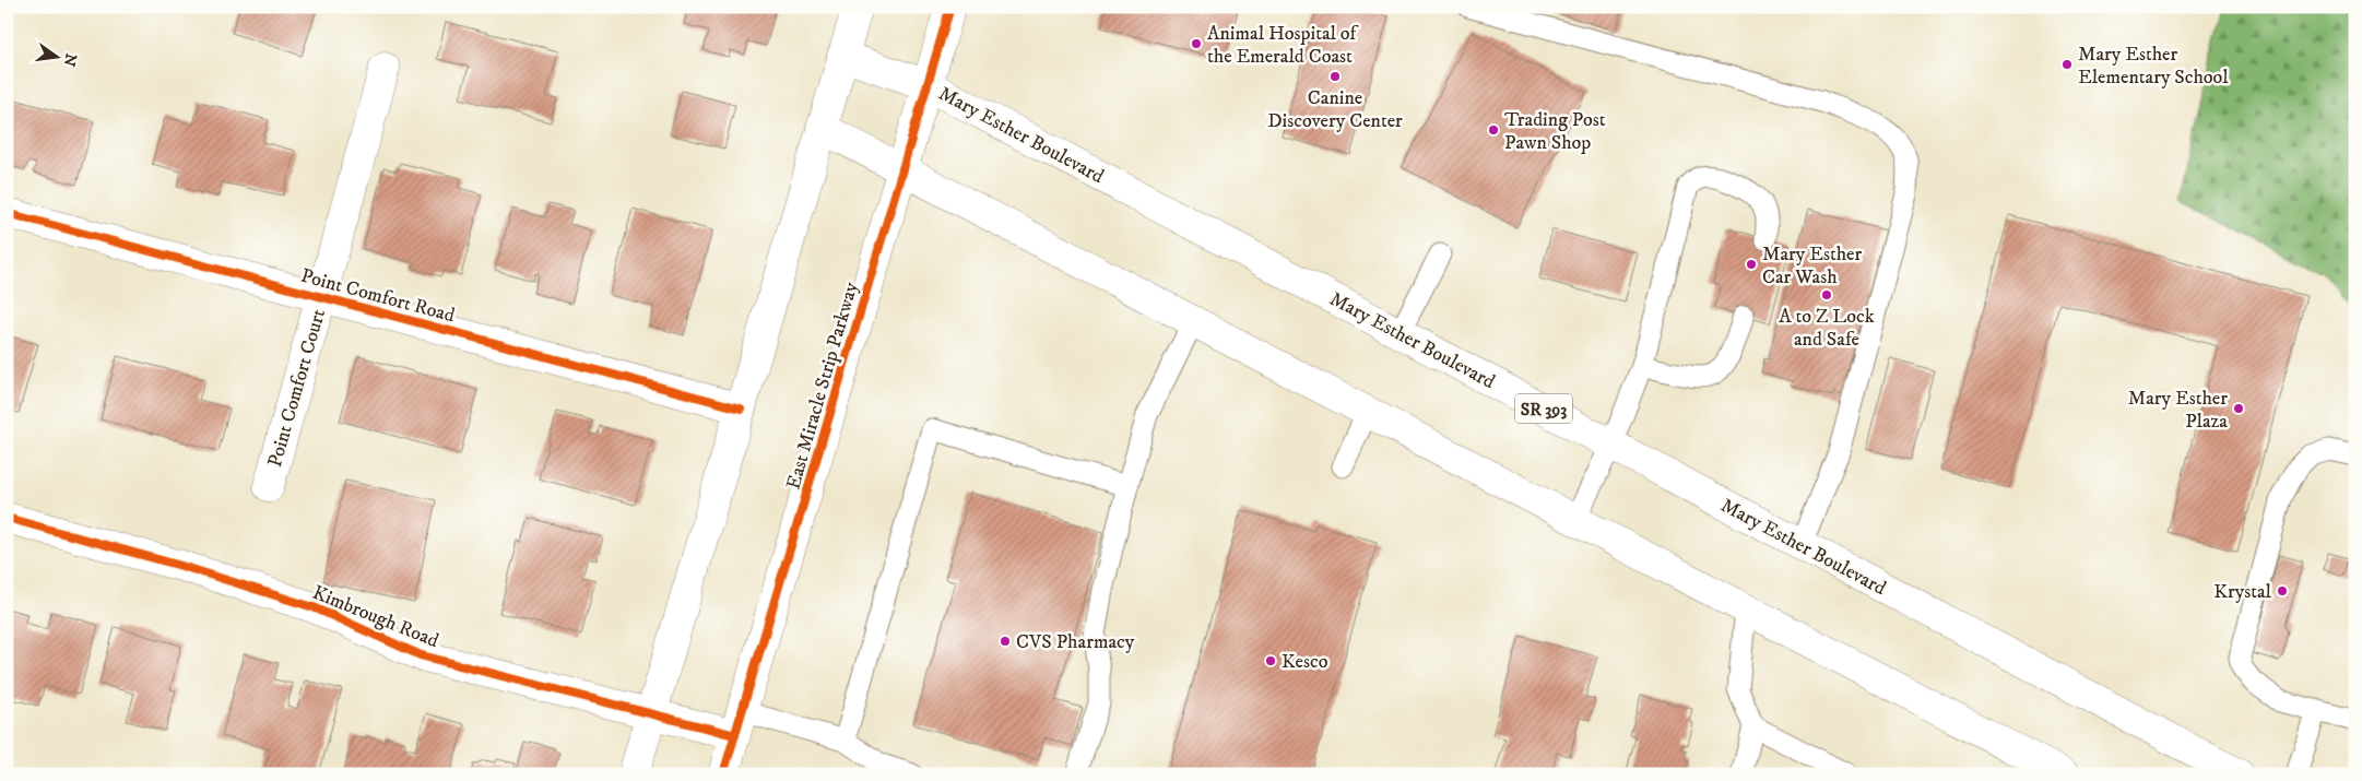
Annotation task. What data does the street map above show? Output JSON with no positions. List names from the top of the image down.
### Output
{
  "streets": {
    "main road": [
      "Mary Esther Boulevard",
      "Point Comfort Road",
      "East Miracle Strip Parkway",
      "Point Comfort Court",
      "SR 393",
      "Kimbrough Road"
    ]
  },
  "crossings": [
    ["Mary Esther Boulevard", "East Miracle Strip Parkway"],
    ["Point Comfort Road", "Point Comfort Court"],
    ["East Miracle Strip Parkway", "Kimbrough Road"]
  ],
  "places": [
    "Animal Hospital of the Emerald Coast",
    "Mary Esther Elementary School",
    "Canine Discovery Center",
    "Trading Post Pawn Shop",
    "Mary Esther Car Wash",
    "A to Z Lock and Safe",
    "Mary Esther Plaza",
    "Krystal",
    "CVS Pharmacy",
    "Kesco"
  ],
  "north": "right"
}
